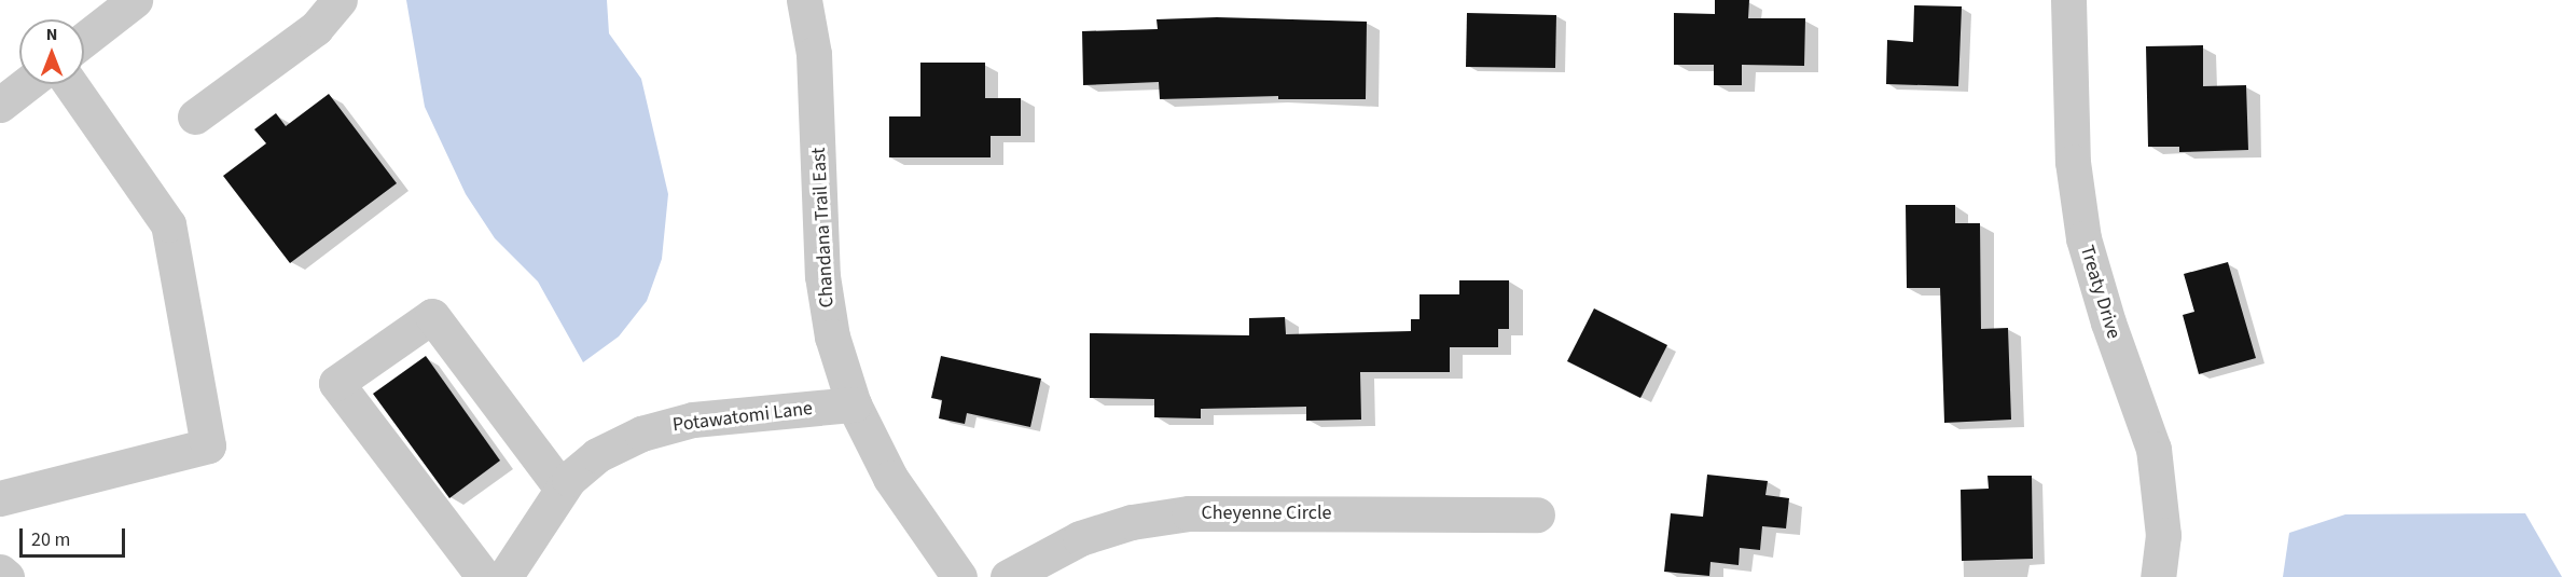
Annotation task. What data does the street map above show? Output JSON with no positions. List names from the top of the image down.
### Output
{
  "streets": {
    "street": [
      "Chandana Trail East",
      "Treaty Drive",
      "Potawatomi Lane",
      "Cheyenne Circle"
    ]
  },
  "crossings": [
    ["Chandana Trail East", "Potawatomi Lane"]
  ],
  "scale_bar": "20 m",
  "north": "top"
}
